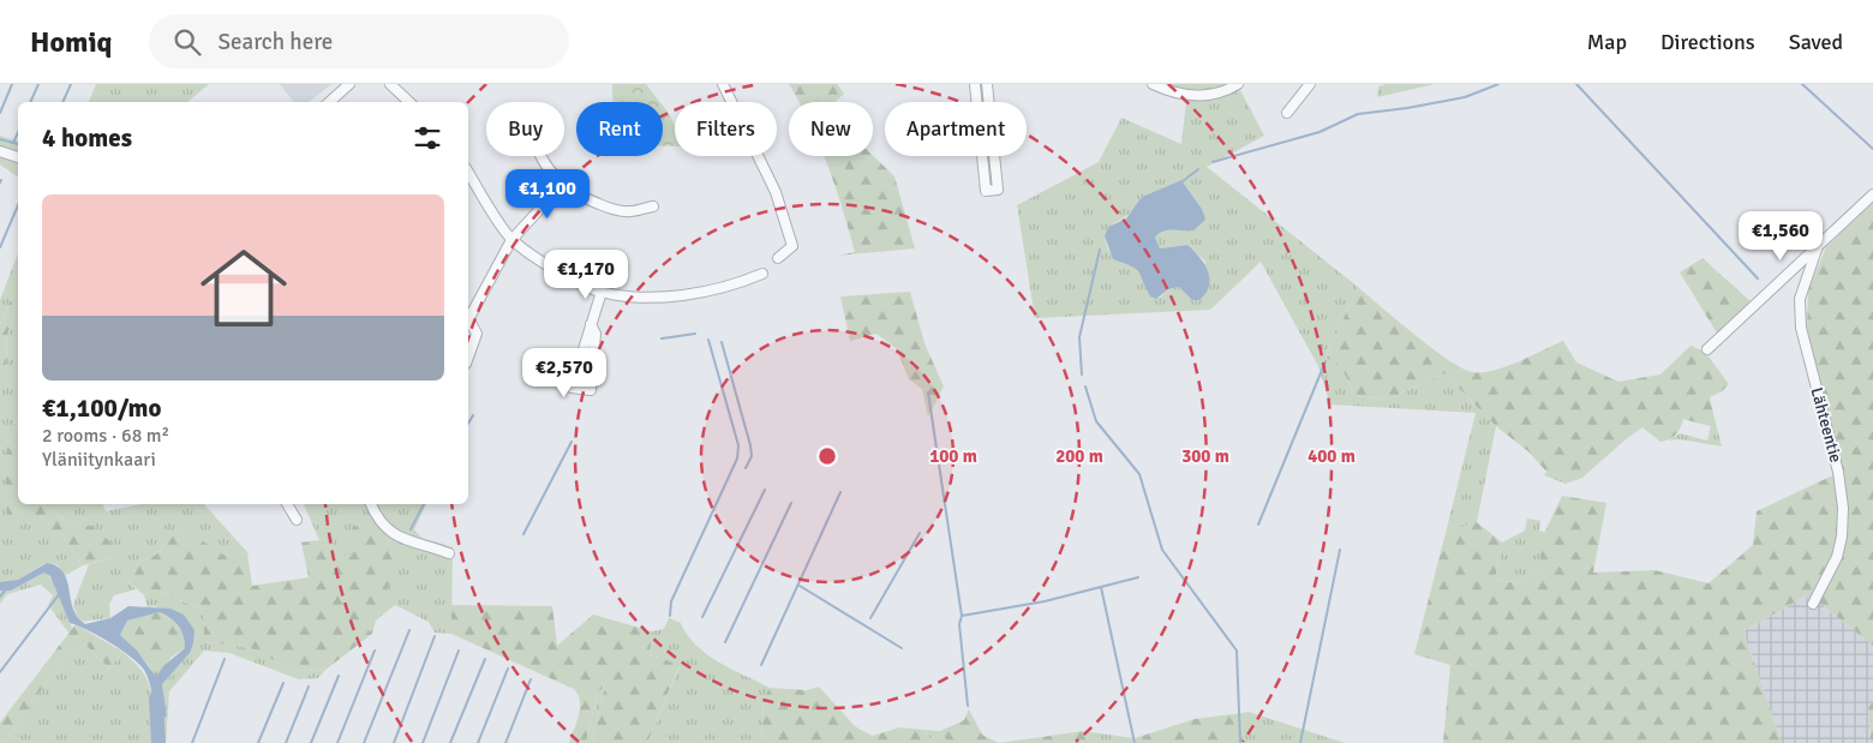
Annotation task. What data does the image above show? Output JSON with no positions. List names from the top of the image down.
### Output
{
  "streets": {
    "street": ["Lähteentie"]
  },
  "page": {
    "header": "Homiq",
    "search": "Search here",
    "nav": ["Map", "Directions", "Saved"],
    "chip": [
      "Buy",
      "Rent",
      "Filters",
      "New",
      "Apartment"
    ],
    "heading": "4 homes",
    "price": [
      "€1,100",
      "€1,560",
      "€1,170",
      "€2,570"
    ],
    "list": [
      {
        "name": "€1,100/mo",
        "note": "2 rooms · 68 m² · Yläniitynkaari"
      }
    ]
  },
  "rings": [
    "100 m",
    "200 m",
    "300 m",
    "400 m"
  ]
}
